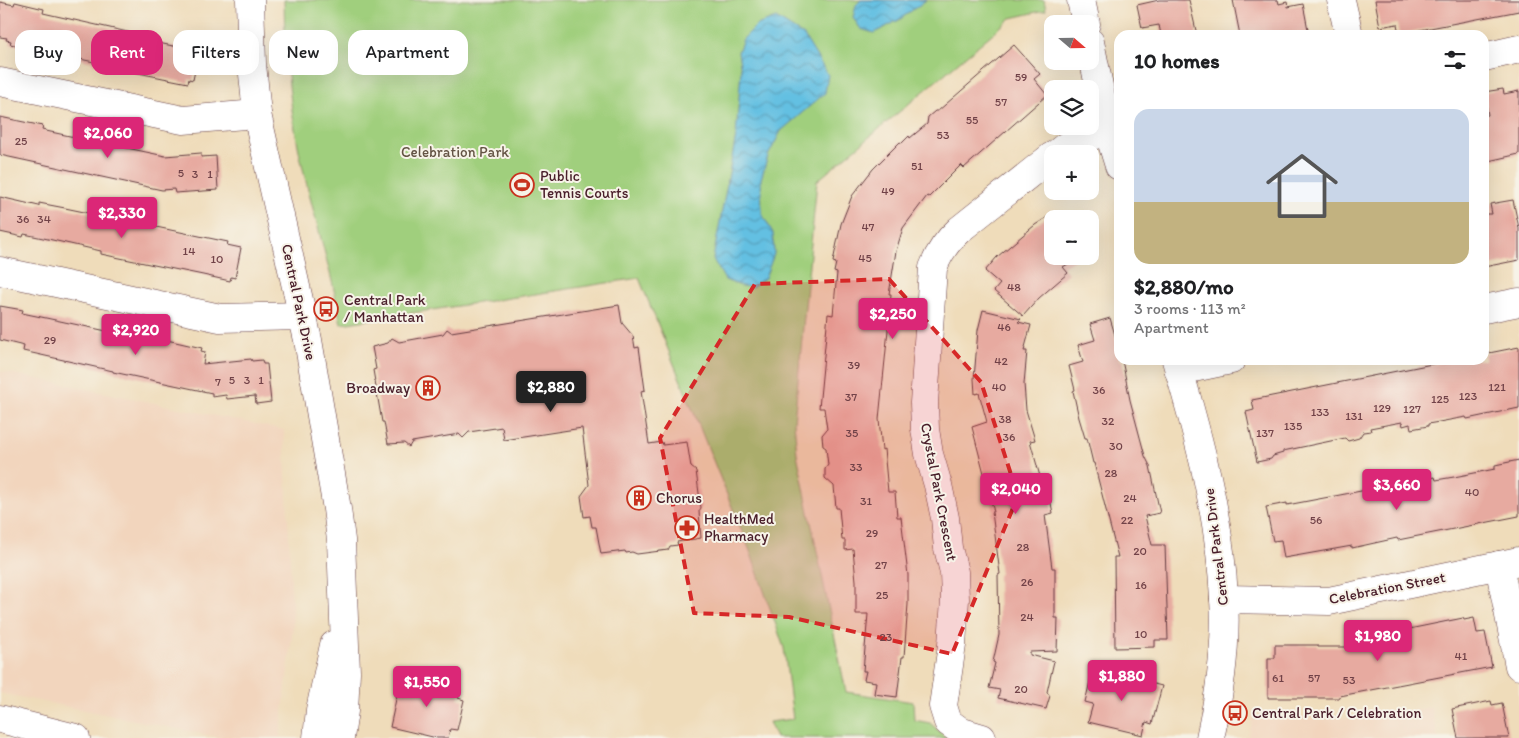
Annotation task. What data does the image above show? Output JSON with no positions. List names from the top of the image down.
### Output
{
  "streets": {
    "street": ["Central Park Drive", "Crystal Park Crescent", "Celebration Street"]
  },
  "crossings": [
    ["Central Park Drive", "Celebration Street"]
  ],
  "parks": ["Celebration Park"],
  "places": {
    "sports": ["Public Tennis Courts"],
    "bus stop": ["Central Park / Manhattan", "Central Park / Celebration"],
    "building": ["Broadway", "Chorus"],
    "pharmacy": ["HealthMed Pharmacy"]
  },
  "house_numbers": [
    "59",
    "57",
    "55",
    "53",
    "25",
    "51",
    "5",
    "3",
    "1",
    "49",
    "36",
    "34",
    "47",
    "14",
    "45",
    "10",
    "48",
    "46",
    "29",
    "42",
    "39",
    "5",
    "3",
    "1",
    "7",
    "40",
    "121",
    "36",
    "123",
    "37",
    "125",
    "129",
    "127",
    "133",
    "131",
    "38",
    "32",
    "135",
    "35",
    "137",
    "36",
    "30",
    "33",
    "28",
    "40",
    "24",
    "31",
    "22",
    "56",
    "29",
    "28",
    "20",
    "27",
    "26",
    "16",
    "25",
    "24",
    "10",
    "23",
    "41",
    "61",
    "57",
    "53",
    "20"
  ],
  "north": "right",
  "page": {
    "map_buttons": ["+", "−"],
    "chip": [
      "Buy",
      "Rent",
      "Filters",
      "New",
      "Apartment"
    ],
    "heading": "10 homes",
    "list": [
      {
        "name": "$2,880/mo",
        "note": "3 rooms · 113 m² · Apartment"
      }
    ],
    "price": [
      "$2,060",
      "$2,330",
      "$2,250",
      "$2,920",
      "$2,880",
      "$3,660",
      "$2,040",
      "$1,980",
      "$1,880",
      "$1,550"
    ]
  }
}
